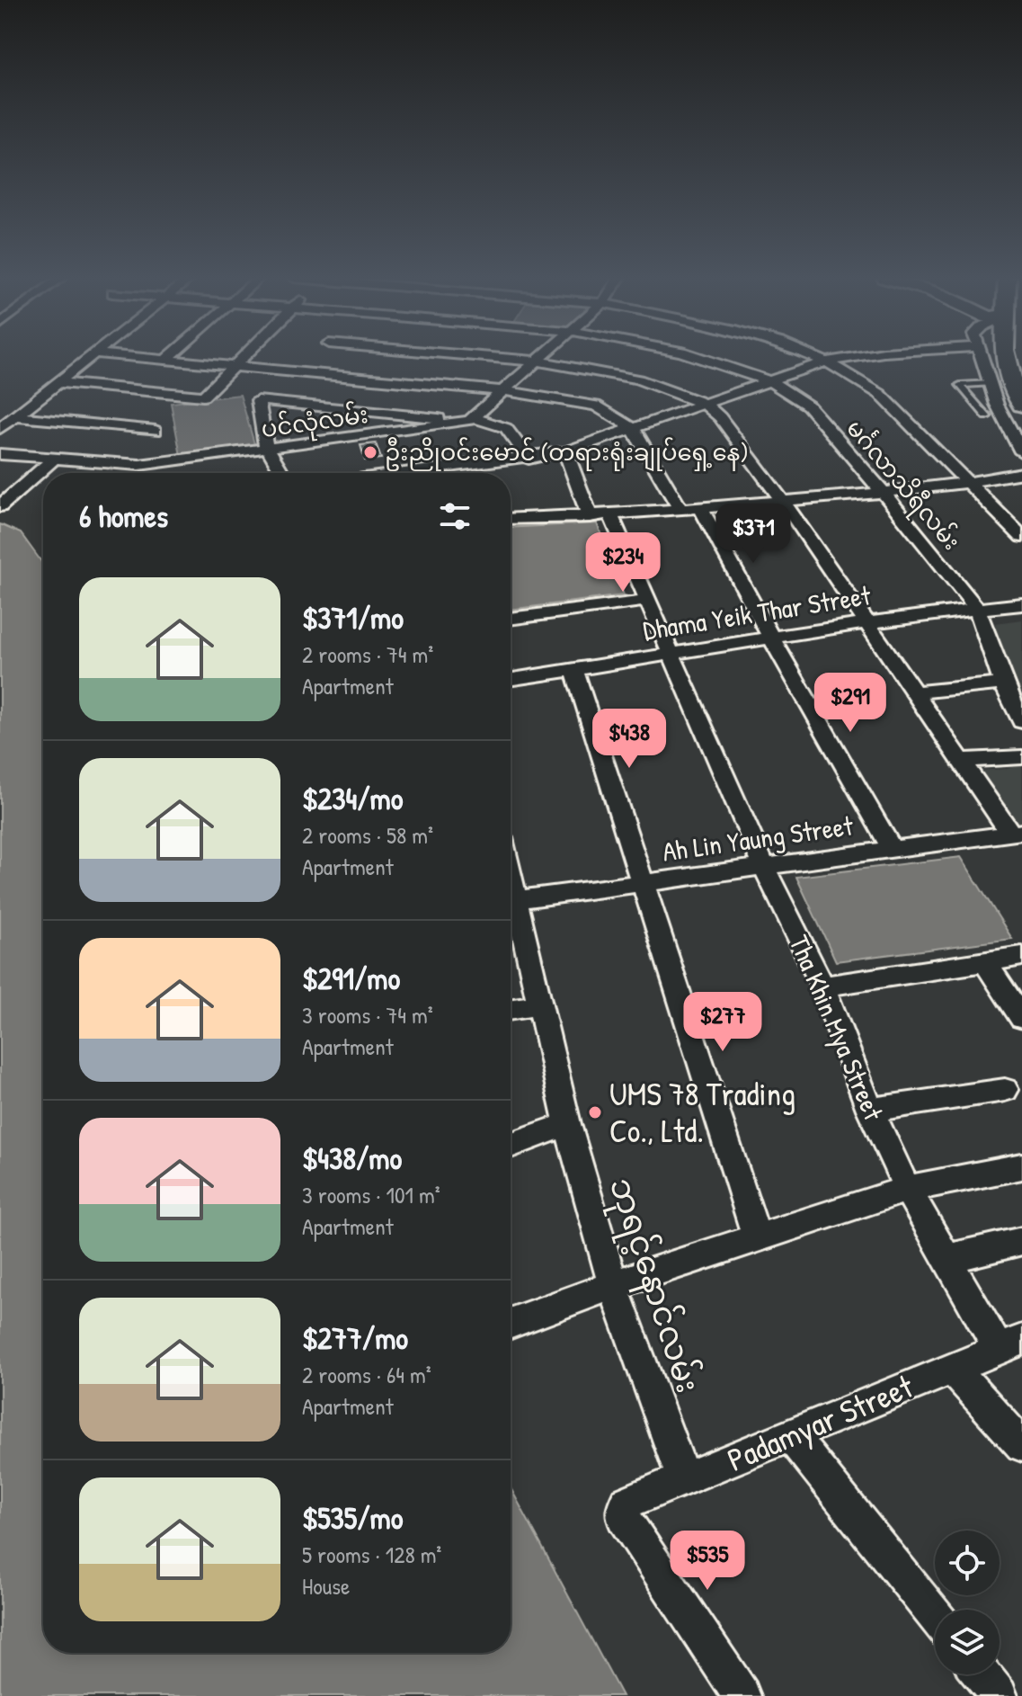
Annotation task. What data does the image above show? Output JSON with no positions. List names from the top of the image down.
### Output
{
  "streets": {
    "street": [
      "ပင်လုံလမ်း",
      "မင်္ဂလာသိရီလမ်း",
      "Dhama Yeik Thar Street",
      "Ah Lin Yaung Street",
      "Tha Khin Mya Street",
      "ဘုရင့်နောင်လမ်း",
      "Padamyar Street"
    ]
  },
  "crossings": [
    ["မင်္ဂလာသိရီလမ်း", "Dhama Yeik Thar Street"],
    ["Dhama Yeik Thar Street", "Tha Khin Mya Street"],
    ["Ah Lin Yaung Street", "Tha Khin Mya Street"],
    ["Tha Khin Mya Street", "Padamyar Street"],
    ["ဘုရင့်နောင်လမ်း", "Padamyar Street"]
  ],
  "places": ["ဦးညိုဝင်းမောင် (တရားရုံးချုပ်ရှေ့နေ)", "UMS 78 Trading Co., Ltd."],
  "page": {
    "heading": "6 homes",
    "price": [
      "$371",
      "$234",
      "$291",
      "$438",
      "$277",
      "$535"
    ],
    "list": [
      {
        "name": "$371/mo",
        "note": "2 rooms · 74 m² · Apartment"
      },
      {
        "name": "$234/mo",
        "note": "2 rooms · 58 m² · Apartment"
      },
      {
        "name": "$291/mo",
        "note": "3 rooms · 74 m² · Apartment"
      },
      {
        "name": "$438/mo",
        "note": "3 rooms · 101 m² · Apartment"
      },
      {
        "name": "$277/mo",
        "note": "2 rooms · 64 m² · Apartment"
      },
      {
        "name": "$535/mo",
        "note": "5 rooms · 128 m² · House"
      }
    ]
  }
}
